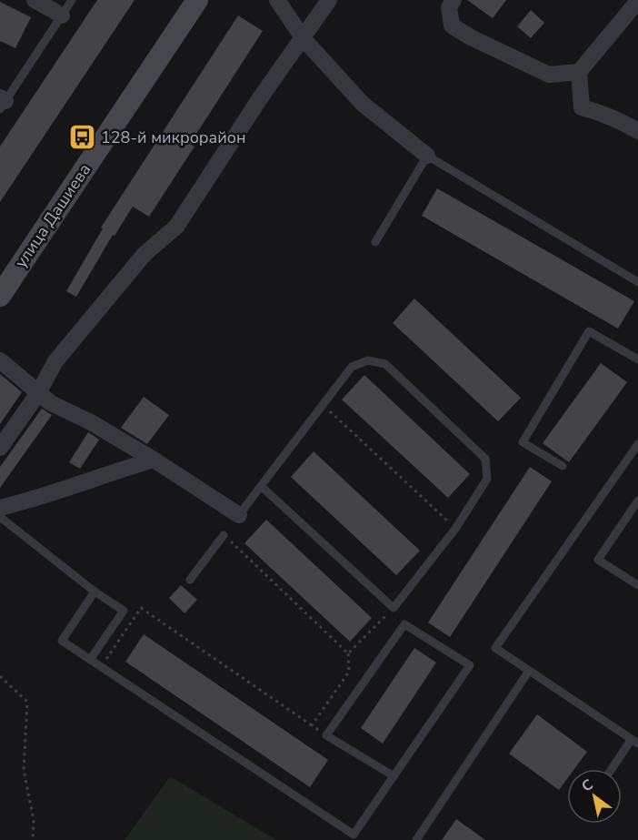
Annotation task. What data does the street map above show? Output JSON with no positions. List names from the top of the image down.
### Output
{
  "streets": {
    "street": ["улица Дашиева"]
  },
  "places": {
    "bus stop": ["128-й микрорайон"]
  },
  "north": "top left"
}
